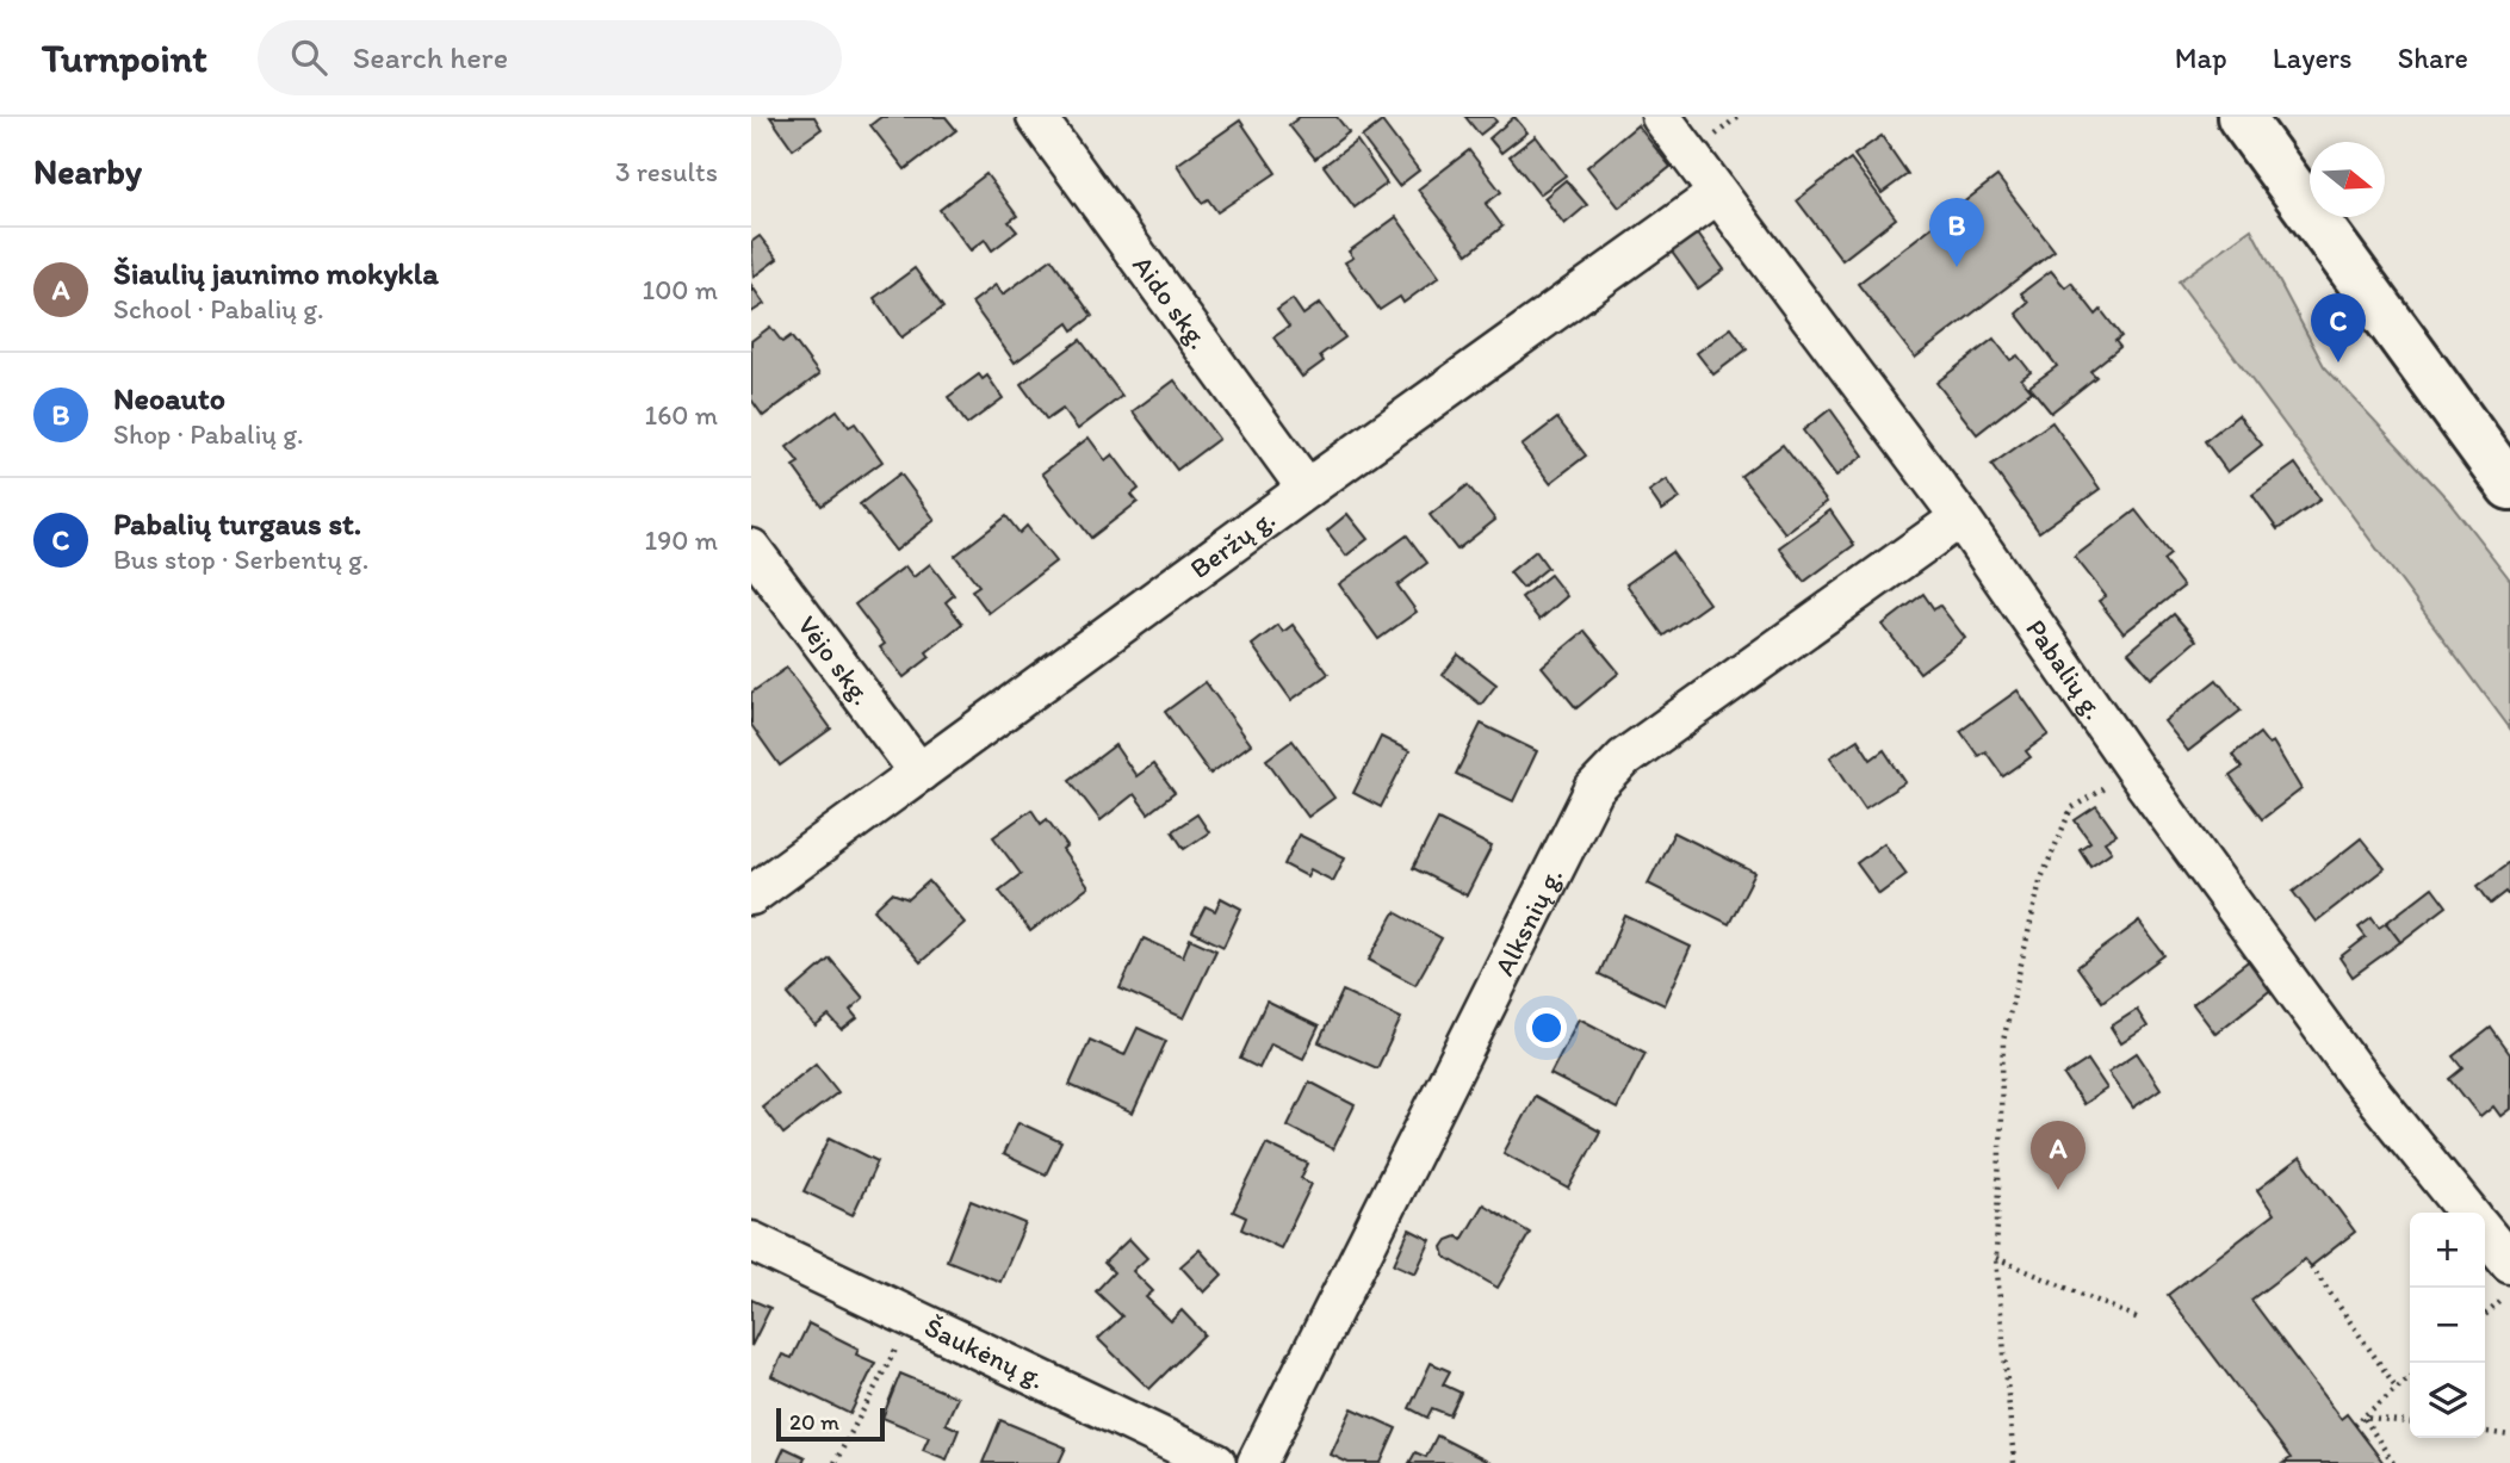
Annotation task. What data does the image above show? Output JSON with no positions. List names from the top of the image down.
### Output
{
  "streets": {
    "street": [
      "Aido skg.",
      "Beržų g.",
      "Vėjo skg.",
      "Pabalių g.",
      "Alksnių g.",
      "Šaukėnų g."
    ]
  },
  "crossings": [
    ["Aido skg.", "Beržų g."],
    ["Beržų g.", "Vėjo skg."],
    ["Beržų g.", "Pabalių g."],
    ["Pabalių g.", "Alksnių g."]
  ],
  "scale_bar": "20 m",
  "north": "right",
  "page": {
    "header": "Turnpoint",
    "search": "Search here",
    "nav": ["Map", "Layers", "Share"],
    "heading": ["Nearby", "3 results"],
    "pins": ["B", "C", "A"],
    "list": [
      {
        "mark": "A",
        "name": "Šiaulių jaunimo mokykla",
        "note": "School · Pabalių g.",
        "value": "100 m"
      },
      {
        "mark": "B",
        "name": "Neoauto",
        "note": "Shop · Pabalių g.",
        "value": "160 m"
      },
      {
        "mark": "C",
        "name": "Pabalių turgaus st.",
        "note": "Bus stop · Serbentų g.",
        "value": "190 m"
      }
    ],
    "map_buttons": ["+", "−"],
    "scale": "20 m"
  }
}
